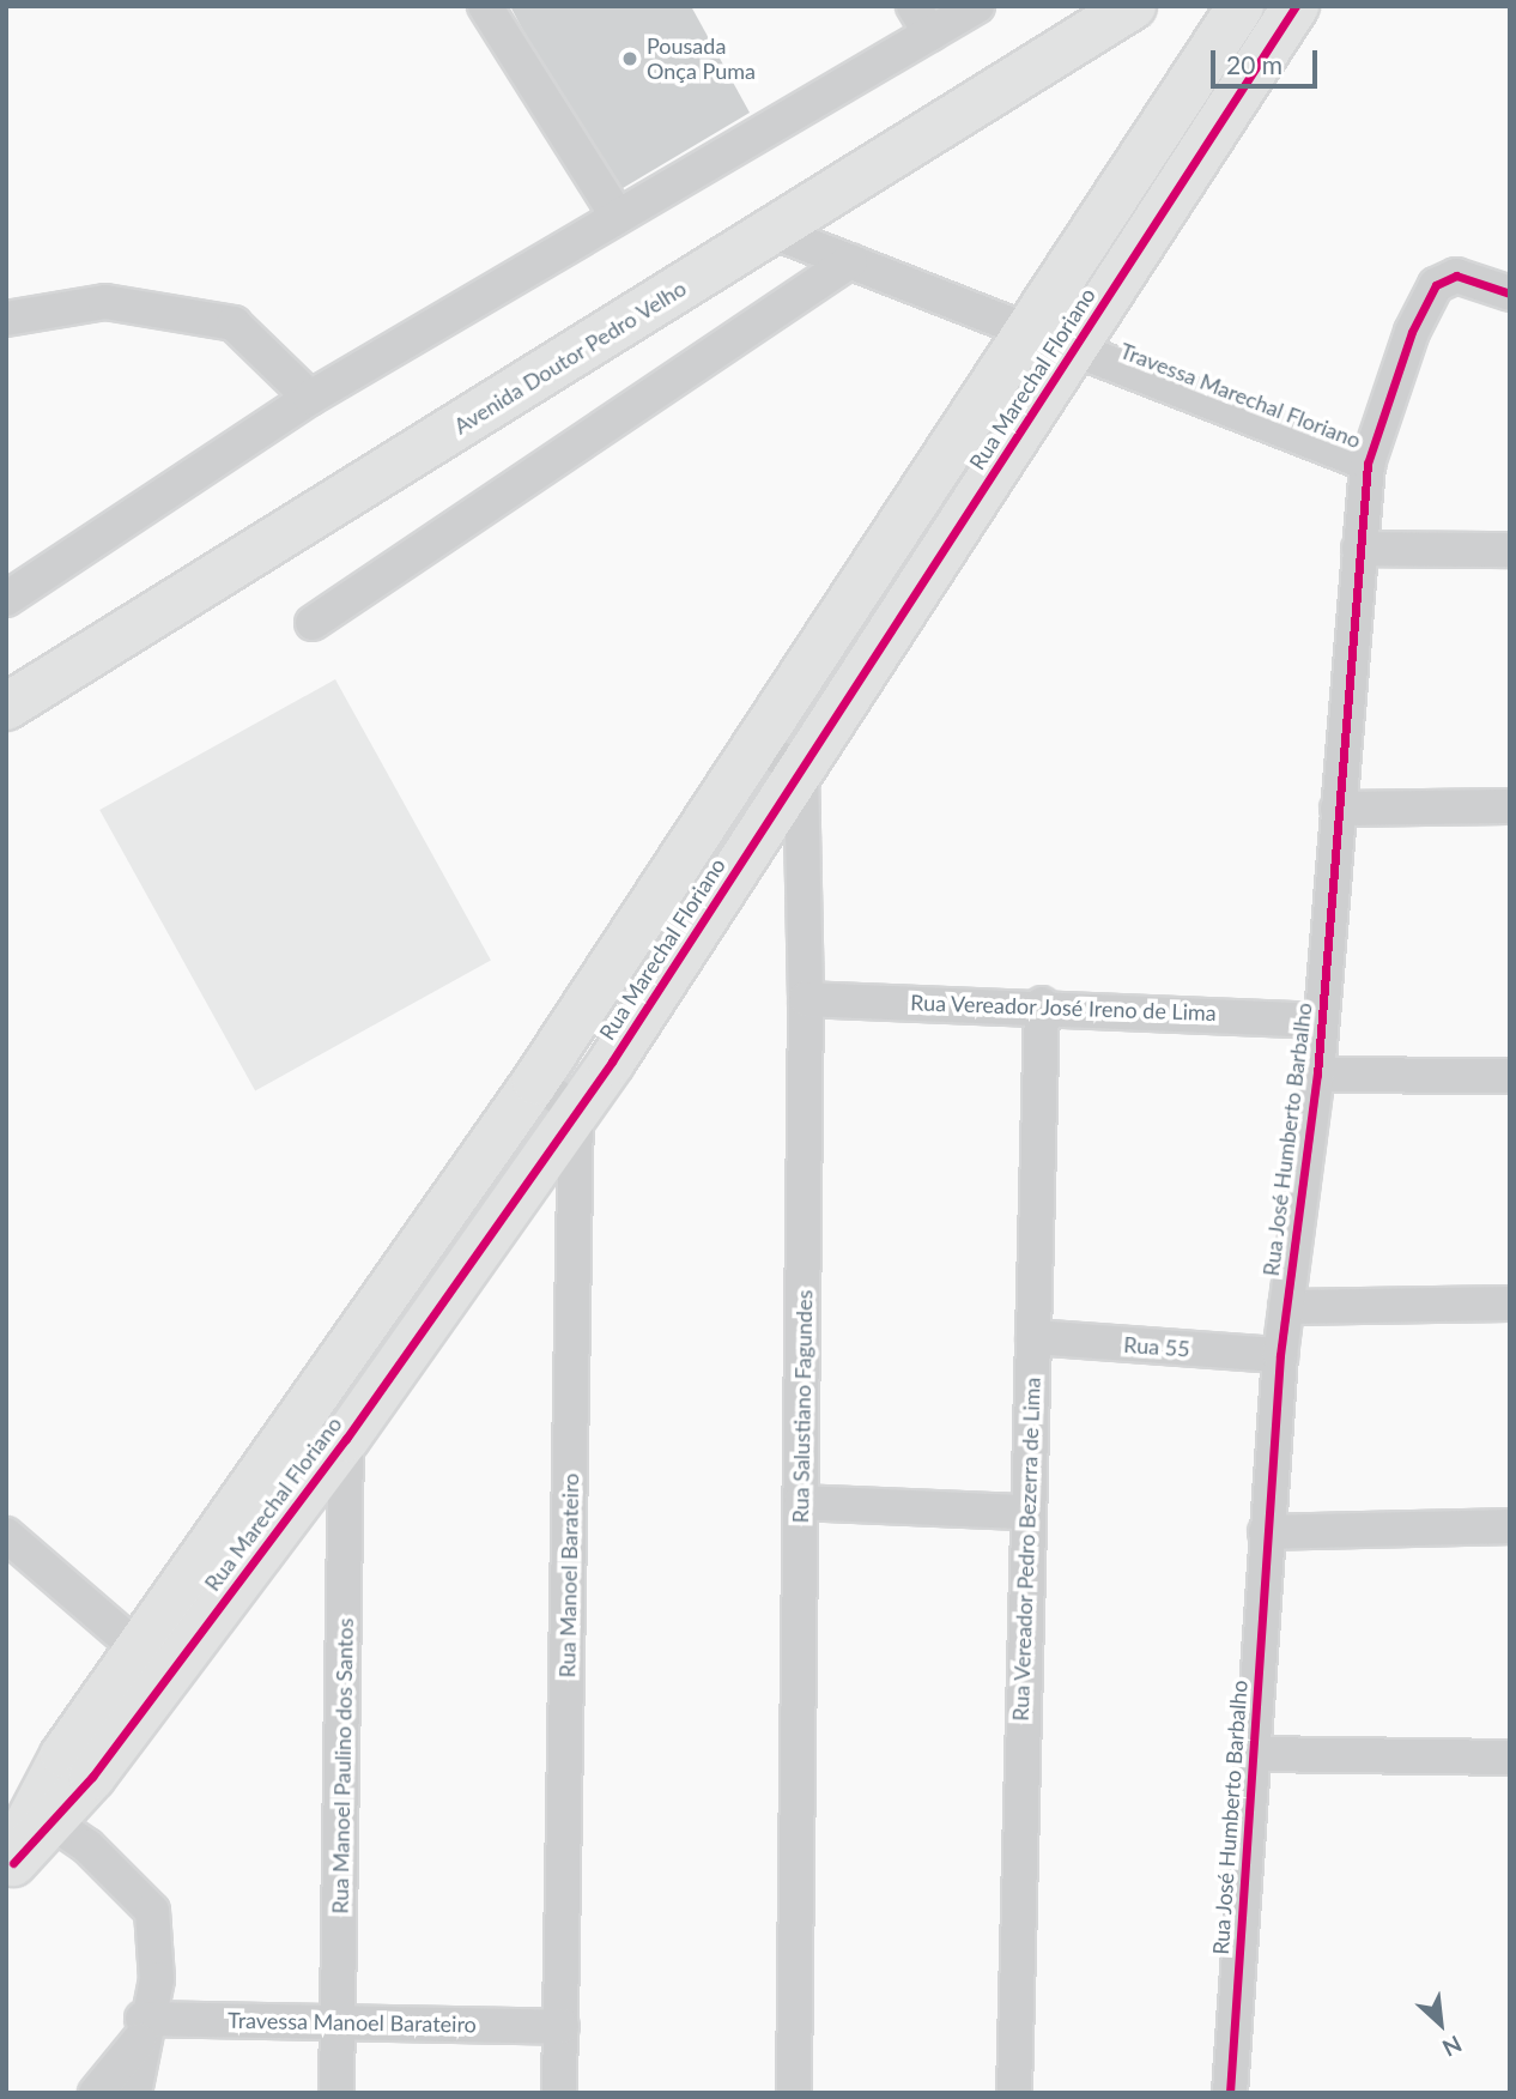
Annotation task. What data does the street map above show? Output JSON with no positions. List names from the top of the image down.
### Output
{
  "streets": {
    "street": [
      "Avenida Doutor Pedro Velho",
      "Rua Marechal Floriano",
      "Travessa Marechal Floriano",
      "Rua Vereador José Ireno de Lima",
      "Rua José Humberto Barbalho",
      "Rua 55",
      "Rua Salustiano Fagundes",
      "Rua Vereador Pedro Bezerra de Lima",
      "Rua Manoel Barateiro",
      "Rua Manoel Paulino dos Santos",
      "Travessa Manoel Barateiro"
    ]
  },
  "crossings": [
    ["Avenida Doutor Pedro Velho", "Travessa Marechal Floriano"],
    ["Rua Marechal Floriano", "Travessa Marechal Floriano"],
    ["Rua Marechal Floriano", "Rua Salustiano Fagundes"],
    ["Rua Marechal Floriano", "Rua Manoel Barateiro"],
    ["Rua Marechal Floriano", "Rua Manoel Paulino dos Santos"],
    ["Travessa Marechal Floriano", "Rua José Humberto Barbalho"],
    ["Rua Vereador José Ireno de Lima", "Rua José Humberto Barbalho"],
    ["Rua Vereador José Ireno de Lima", "Rua Salustiano Fagundes"],
    ["Rua Vereador José Ireno de Lima", "Rua Vereador Pedro Bezerra de Lima"],
    ["Rua José Humberto Barbalho", "Rua 55"],
    ["Rua 55", "Rua Vereador Pedro Bezerra de Lima"],
    ["Rua Manoel Barateiro", "Travessa Manoel Barateiro"],
    ["Rua Manoel Paulino dos Santos", "Travessa Manoel Barateiro"]
  ],
  "places": ["Pousada Onça Puma"],
  "scale_bar": "20 m",
  "north": "bottom right"
}
